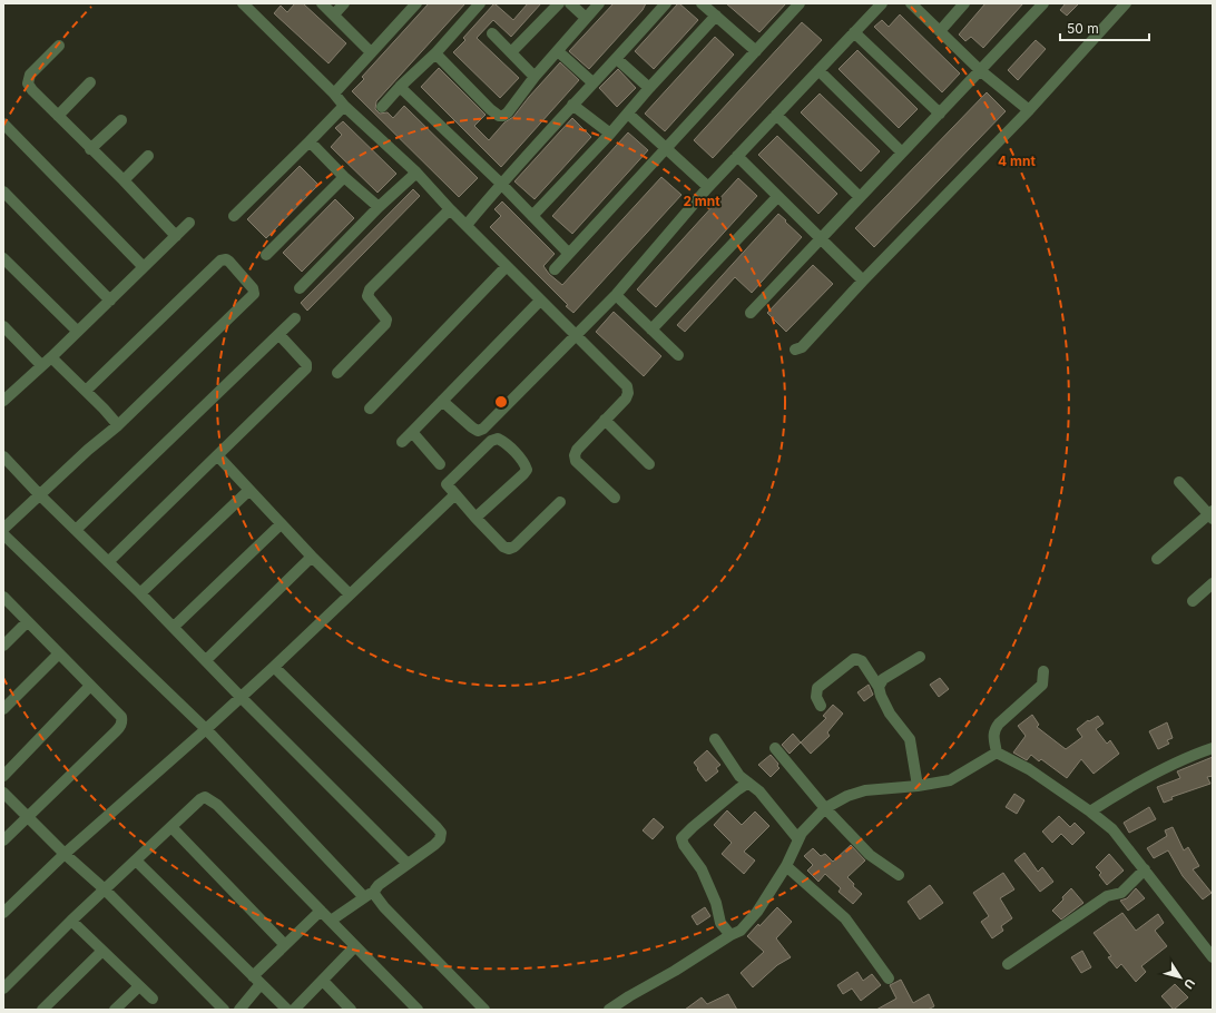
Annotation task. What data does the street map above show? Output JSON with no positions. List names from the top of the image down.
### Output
{
  "scale_bar": "50 m",
  "north": "bottom right",
  "rings": ["4 mnt", "2 mnt"]
}
